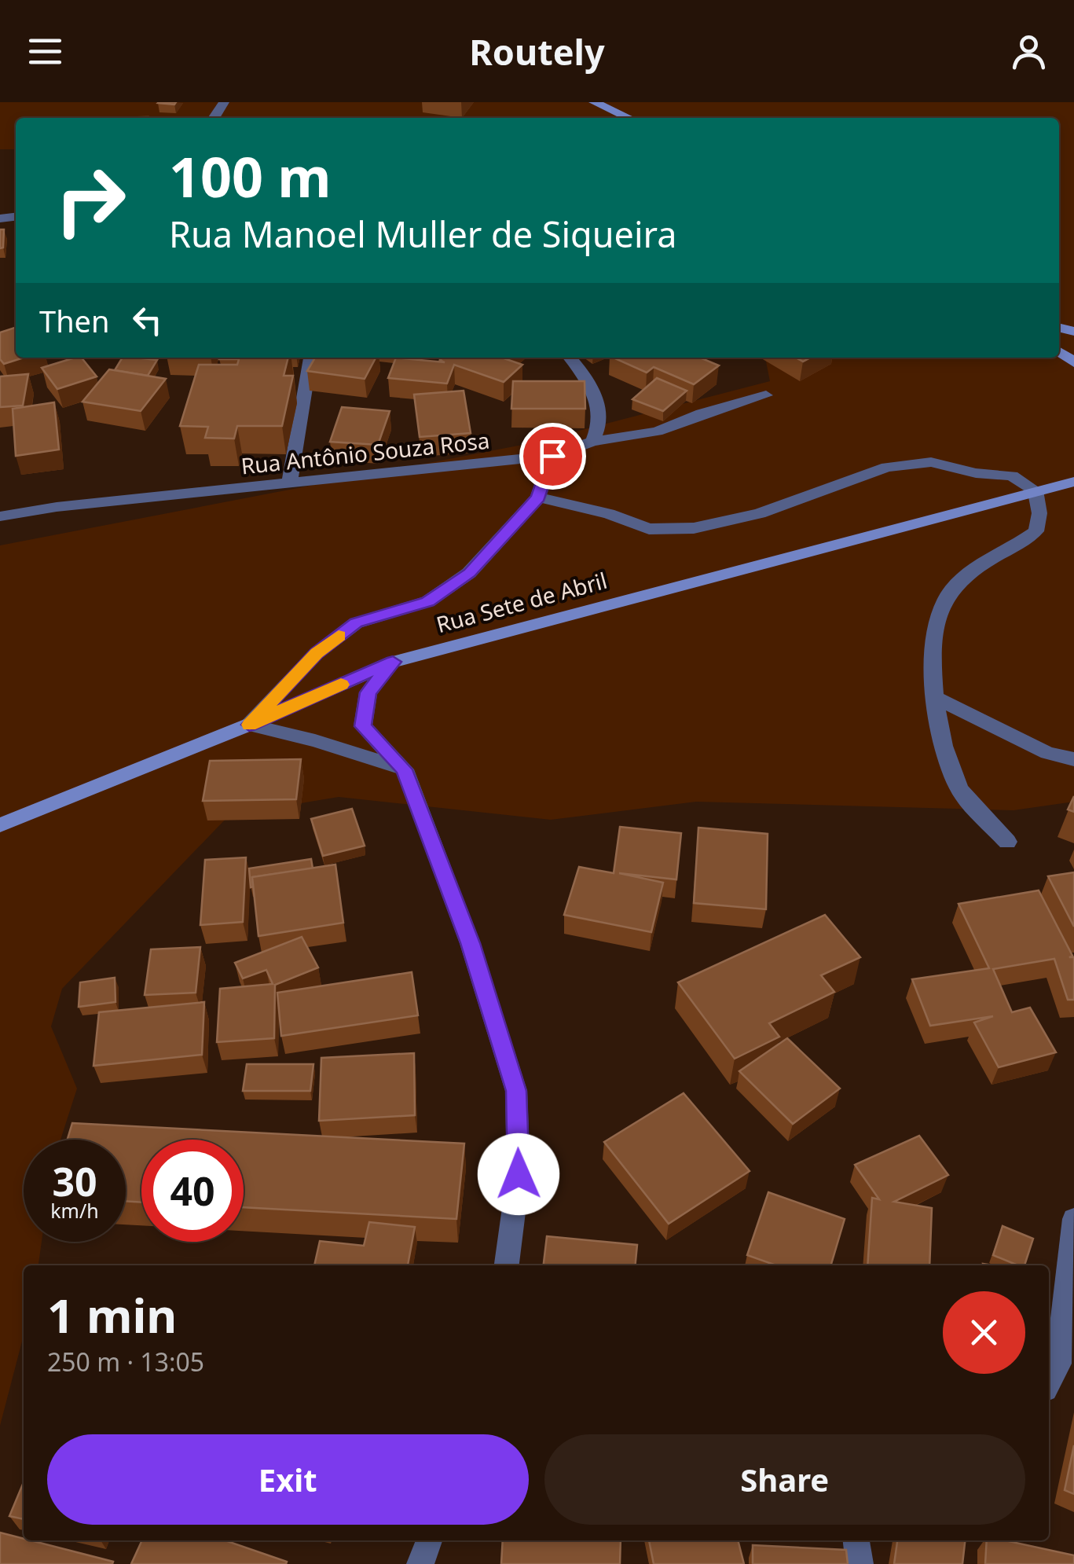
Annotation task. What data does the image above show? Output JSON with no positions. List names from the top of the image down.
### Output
{
  "streets": {
    "main road": ["Rua Sete de Abril"],
    "street": ["Rua Antônio Souza Rosa"]
  },
  "page": {
    "header": "Routely",
    "turn": ["100 m", "Rua Manoel Muller de Siqueira"],
    "then": "Then",
    "speed": "30 km/h",
    "limit": "40",
    "heading": ["1 min", "250 m · 13:05"],
    "buttons": ["Exit", "Share"]
  }
}
